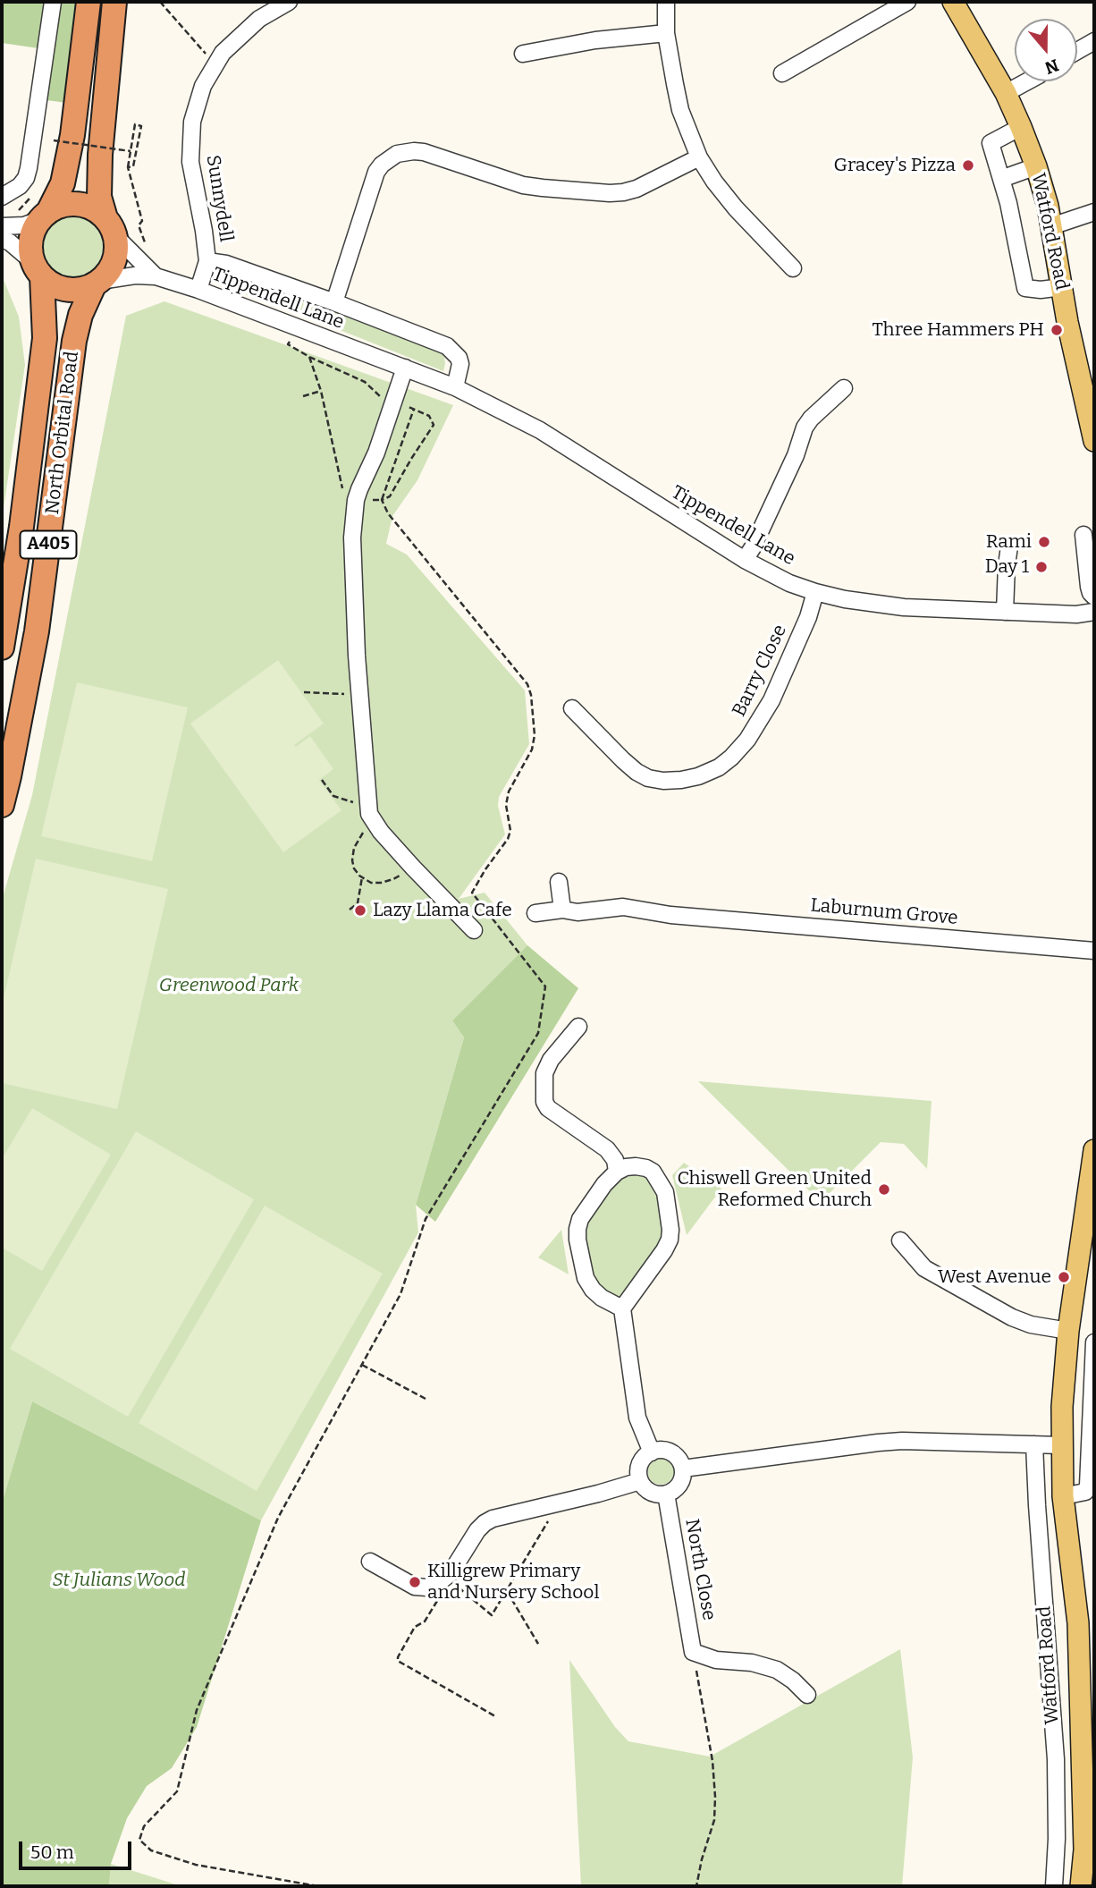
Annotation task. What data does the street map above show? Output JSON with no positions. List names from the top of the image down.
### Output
{
  "streets": {
    "highway": ["North Orbital Road", "A405"],
    "main road": ["Watford Road"],
    "street": [
      "Sunnydell",
      "Tippendell Lane",
      "Barry Close",
      "Laburnum Grove",
      "North Close"
    ]
  },
  "crossings": [
    ["Sunnydell", "Tippendell Lane"],
    ["Tippendell Lane", "North Orbital Road"],
    ["Tippendell Lane", "Barry Close"]
  ],
  "parks": ["Greenwood Park", "St Julians Wood"],
  "places": [
    "Gracey's Pizza",
    "Three Hammers PH",
    "Rami",
    "Day 1",
    "Lazy Llama Cafe",
    "Chiswell Green United Reformed Church",
    "West Avenue",
    "Killigrew Primary and Nursery School"
  ],
  "scale_bar": "50 m",
  "north": "bottom"
}
